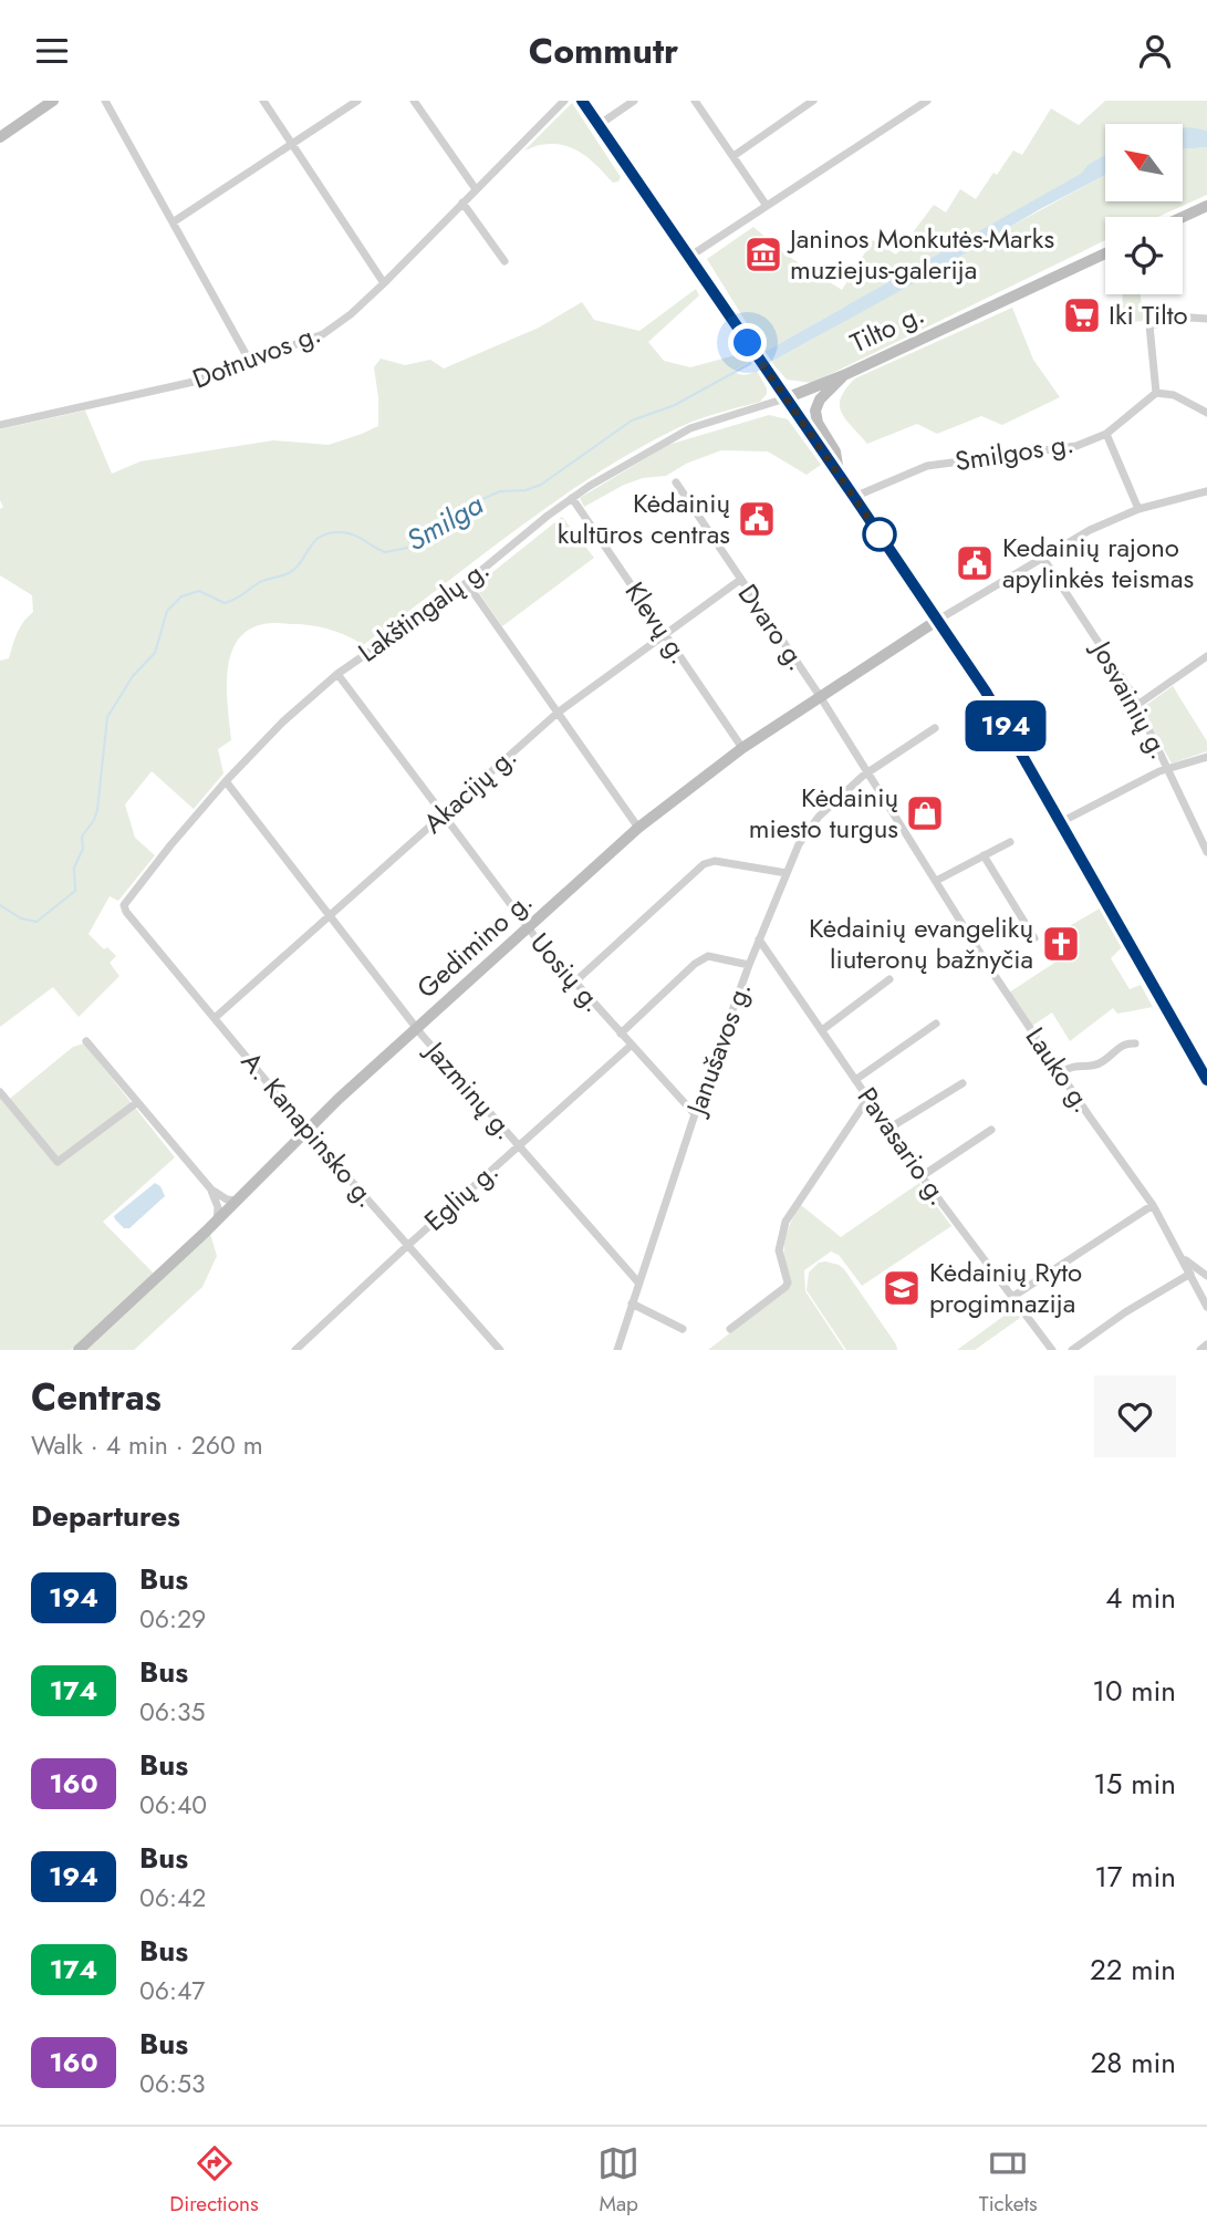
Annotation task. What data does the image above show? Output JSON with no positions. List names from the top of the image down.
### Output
{
  "streets": {
    "main road": ["Tilto g.", "Gedimino g."],
    "street": [
      "Dotnuvos g.",
      "Smilgos g.",
      "Lakštingalų g.",
      "Klevų g.",
      "Dvaro g.",
      "Josvainių g.",
      "Akacijų g.",
      "Uosių g.",
      "Janušavos g.",
      "Lauko g.",
      "Jazminų g.",
      "A. Kanapinsko g.",
      "Pavasario g.",
      "Eglių g."
    ]
  },
  "crossings": [
    ["Tilto g.", "Lakštingalų g."],
    ["Lakštingalų g.", "Klevų g."],
    ["Lakštingalų g.", "Uosių g."],
    ["Lakštingalų g.", "Jazminų g."],
    ["Lakštingalų g.", "A. Kanapinsko g."],
    ["Klevų g.", "Akacijų g."],
    ["Klevų g.", "Gedimino g."],
    ["Dvaro g.", "Akacijų g."],
    ["Dvaro g.", "Gedimino g."],
    ["Dvaro g.", "Janušavos g."],
    ["Dvaro g.", "Lauko g."],
    ["Akacijų g.", "Uosių g."],
    ["Akacijų g.", "Jazminų g."],
    ["Akacijų g.", "A. Kanapinsko g."],
    ["Gedimino g.", "Uosių g."],
    ["Gedimino g.", "Jazminų g."],
    ["Gedimino g.", "A. Kanapinsko g."],
    ["Uosių g.", "Janušavos g."],
    ["Uosių g.", "Eglių g."],
    ["Janušavos g.", "Jazminų g."],
    ["Janušavos g.", "Pavasario g."],
    ["Jazminų g.", "Eglių g."],
    ["A. Kanapinsko g.", "Eglių g."]
  ],
  "water": ["Smilga"],
  "places": {
    "museum": ["Janinos Monkutės-Marks muziejus-galerija"],
    "supermarket": ["Iki Tilto"],
    "public building": ["Kėdainių kultūros centras", "Kedainių rajono apylinkės teismas"],
    "shop": ["Kėdainių miesto turgus"],
    "church": ["Kėdainių evangelikų liuteronų bažnyčia"],
    "school or university": ["Kėdainių Ryto progimnazija"]
  },
  "lines": ["bus line 194"],
  "north": "top left",
  "page": {
    "header": "Commutr",
    "on_map": "194",
    "heading": [
      ["Centras", "Walk · 4 min · 260 m"],
      "Departures"
    ],
    "list": [
      {
        "mark": "194",
        "name": "Bus",
        "note": "06:29",
        "value": "4 min"
      },
      {
        "mark": "174",
        "name": "Bus",
        "note": "06:35",
        "value": "10 min"
      },
      {
        "mark": "160",
        "name": "Bus",
        "note": "06:40",
        "value": "15 min"
      },
      {
        "mark": "194",
        "name": "Bus",
        "note": "06:42",
        "value": "17 min"
      },
      {
        "mark": "174",
        "name": "Bus",
        "note": "06:47",
        "value": "22 min"
      },
      {
        "mark": "160",
        "name": "Bus",
        "note": "06:53",
        "value": "28 min"
      }
    ],
    "tabs": ["Directions", "Map", "Tickets"]
  }
}
